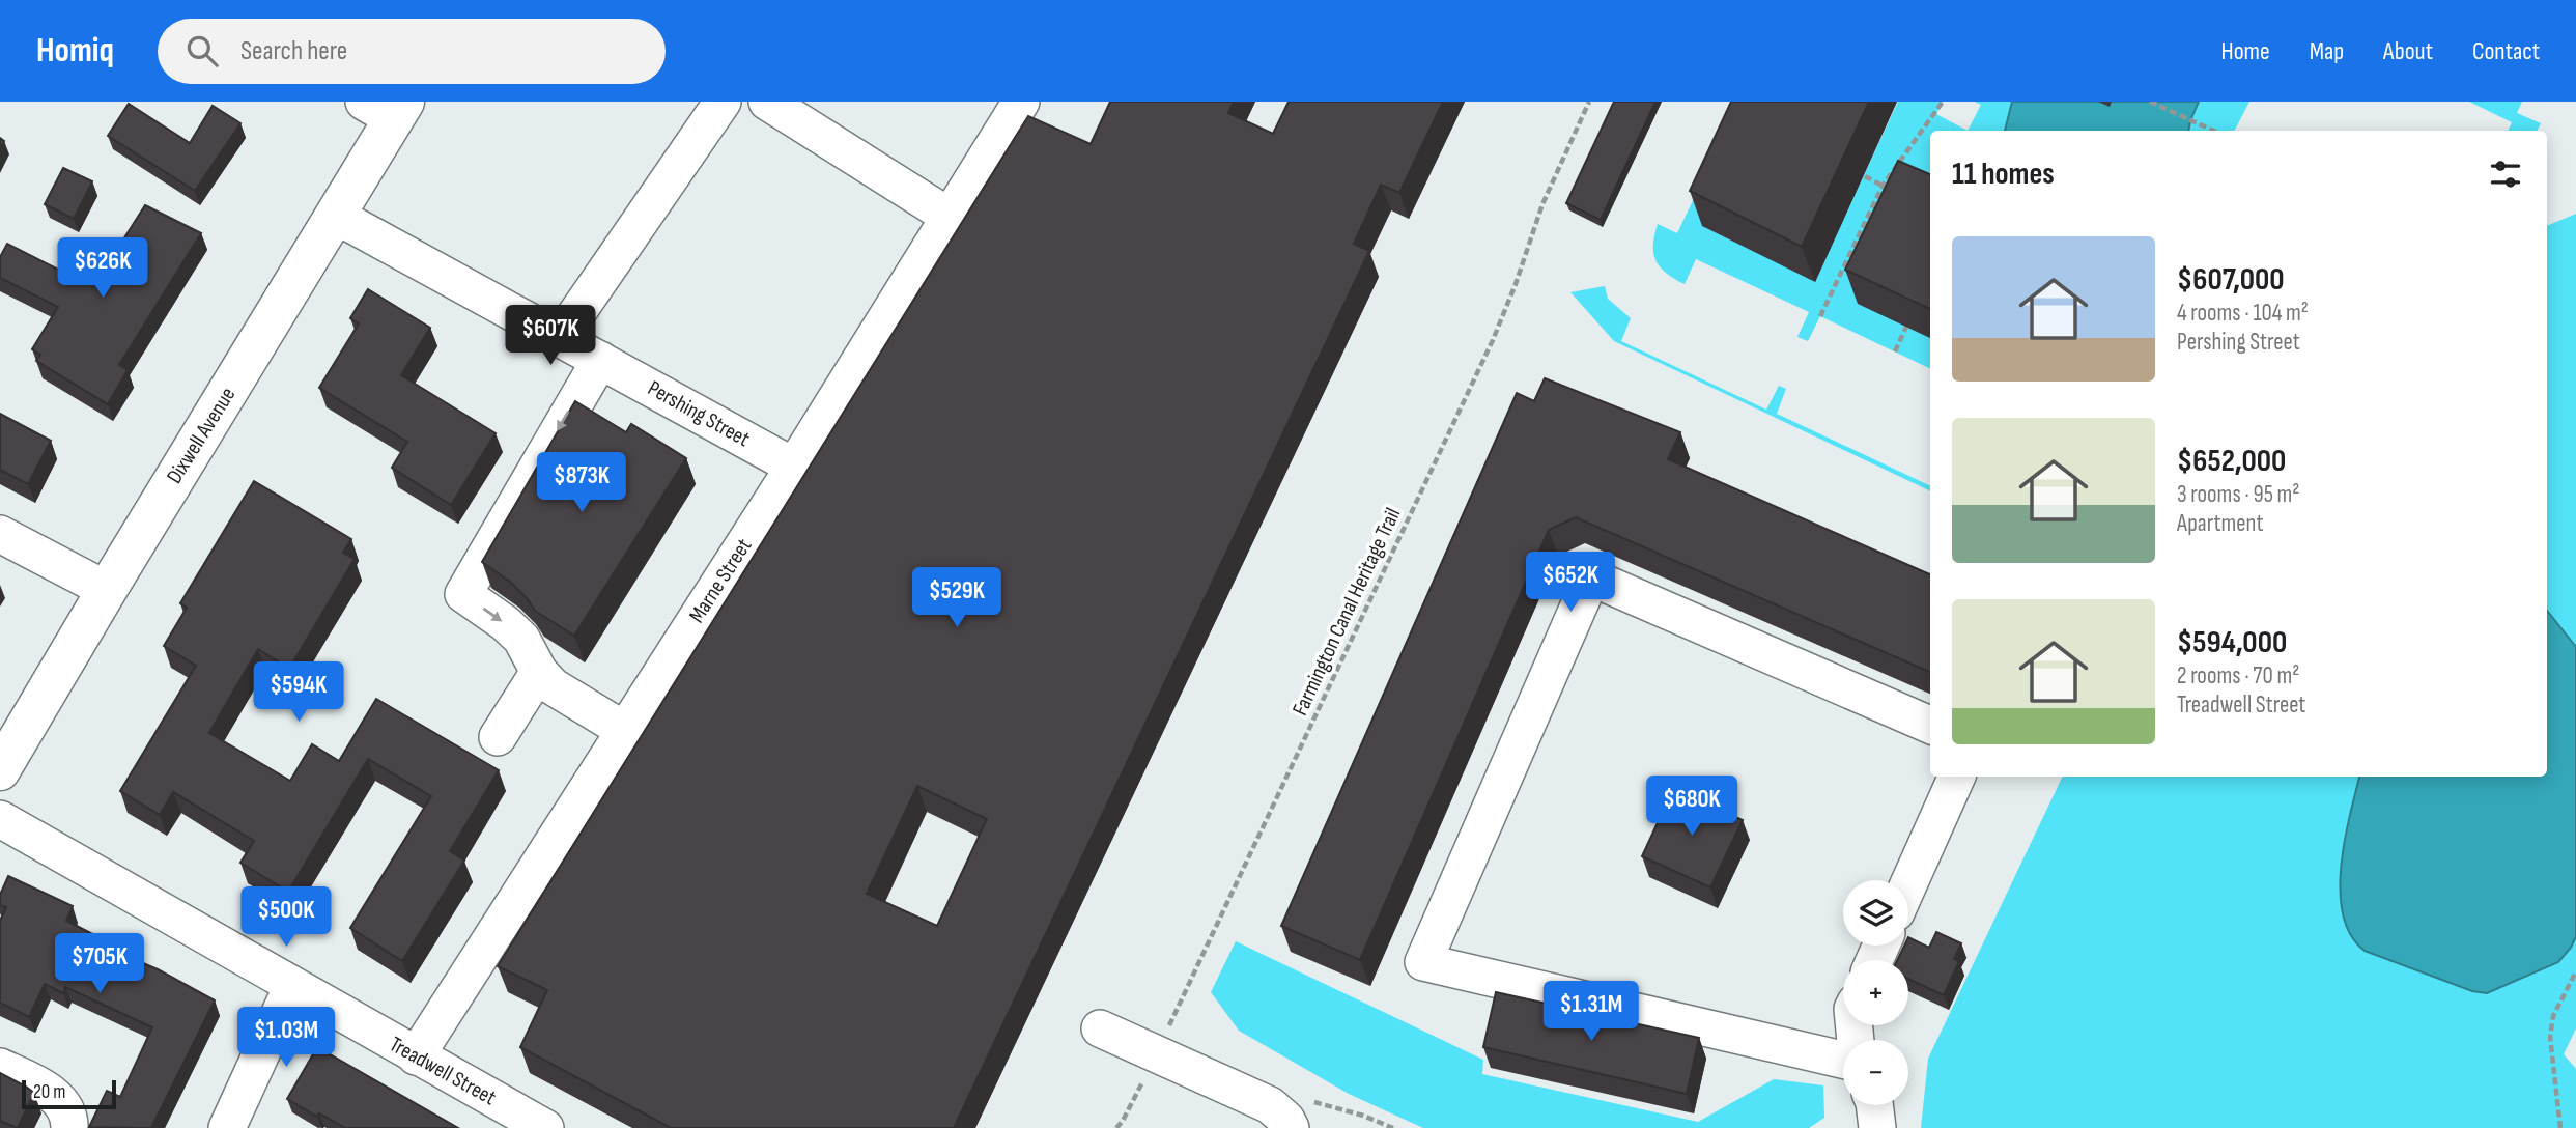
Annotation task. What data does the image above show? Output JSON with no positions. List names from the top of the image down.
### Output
{
  "streets": {
    "main road": ["Dixwell Avenue"],
    "street": ["Pershing Street", "Marne Street", "Treadwell Street"],
    "path": ["Farmington Canal Heritage Trail"]
  },
  "crossings": [
    ["Pershing Street", "Dixwell Avenue"],
    ["Pershing Street", "Marne Street"],
    ["Marne Street", "Treadwell Street"]
  ],
  "scale_bar": "20 m",
  "page": {
    "header": "Homiq",
    "search": "Search here",
    "nav": [
      "Home",
      "Map",
      "About",
      "Contact"
    ],
    "heading": "11 homes",
    "list": [
      {
        "name": "$607,000",
        "note": "4 rooms · 104 m² · Pershing Street"
      },
      {
        "name": "$652,000",
        "note": "3 rooms · 95 m² · Apartment"
      },
      {
        "name": "$594,000",
        "note": "2 rooms · 70 m² · Treadwell Street"
      }
    ],
    "price": [
      "$626K",
      "$607K",
      "$873K",
      "$652K",
      "$529K",
      "$594K",
      "$680K",
      "$500K",
      "$705K",
      "$1.31M",
      "$1.03M"
    ],
    "map_buttons": ["+", "−"],
    "scale": "20 m"
  }
}
